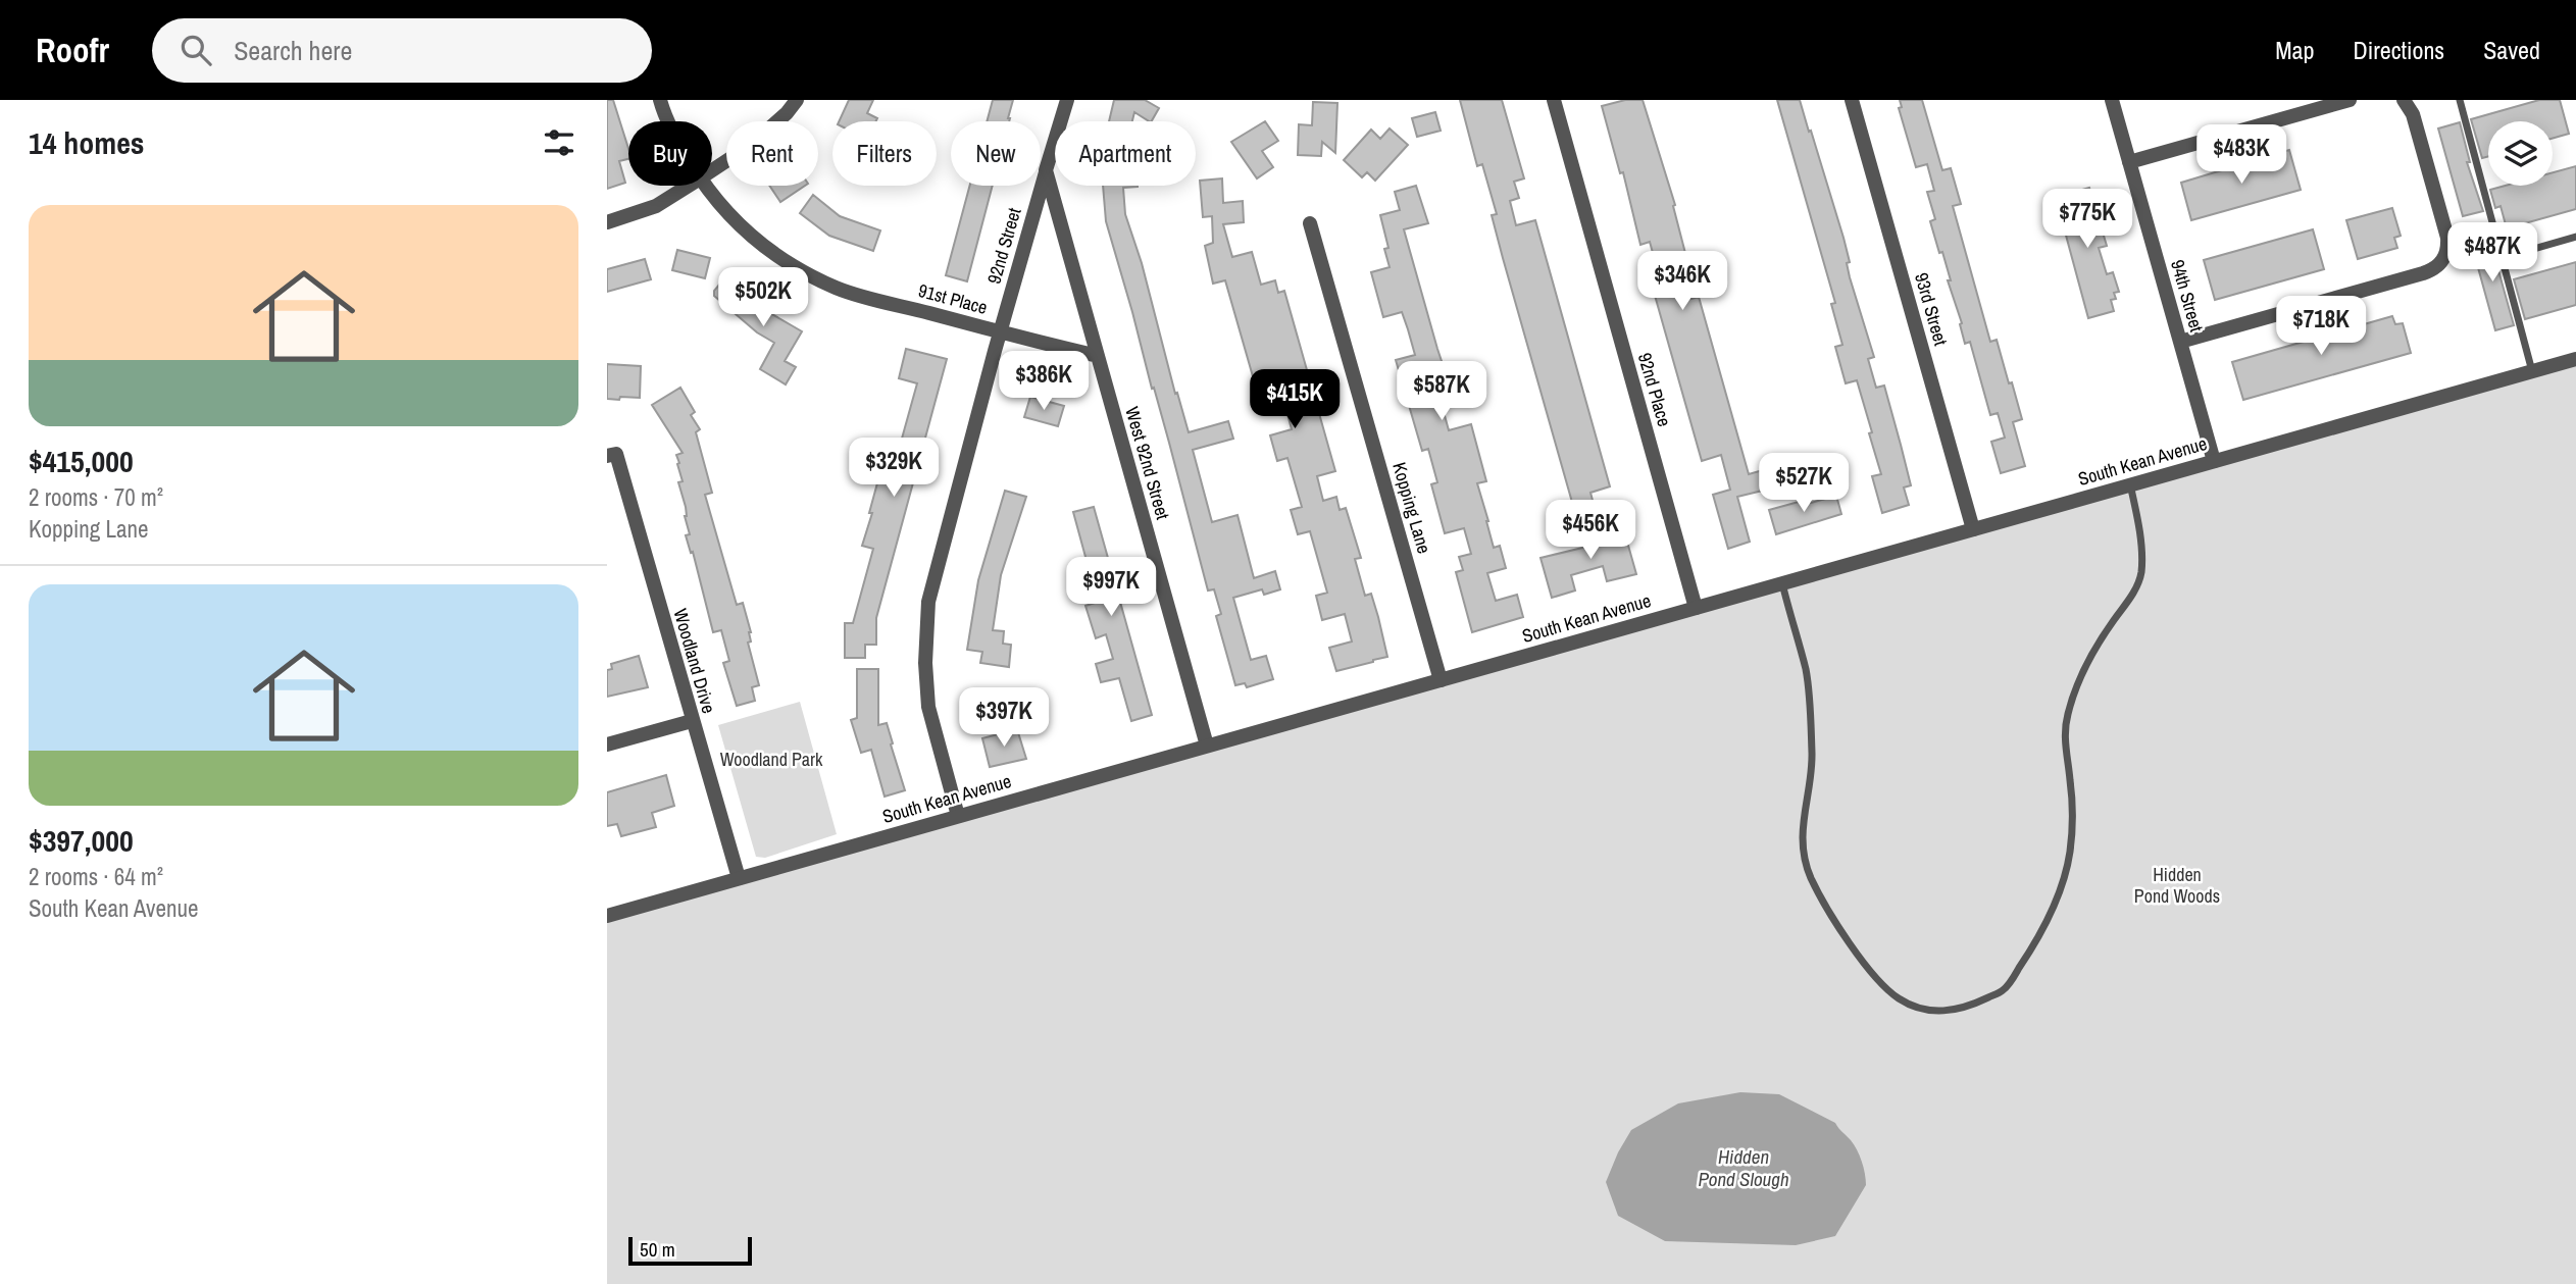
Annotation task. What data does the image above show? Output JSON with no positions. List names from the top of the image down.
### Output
{
  "streets": {
    "street": [
      "92nd Street",
      "94th Street",
      "91st Place",
      "93rd Street",
      "92nd Place",
      "South Kean Avenue",
      "West 92nd Street",
      "Kopping Lane",
      "Woodland Drive"
    ]
  },
  "crossings": [
    ["92nd Street", "91st Place"],
    ["92nd Street", "West 92nd Street"],
    ["94th Street", "South Kean Avenue"],
    ["91st Place", "South Kean Avenue"],
    ["93rd Street", "South Kean Avenue"],
    ["92nd Place", "South Kean Avenue"],
    ["South Kean Avenue", "West 92nd Street"],
    ["South Kean Avenue", "Kopping Lane"],
    ["South Kean Avenue", "Woodland Drive"]
  ],
  "water": ["Hidden Pond Slough"],
  "parks": ["Woodland Park", "Hidden Pond Woods"],
  "scale_bar": "50 m",
  "page": {
    "header": "Roofr",
    "search": "Search here",
    "nav": ["Map", "Directions", "Saved"],
    "heading": "14 homes",
    "chip": [
      "Buy",
      "Rent",
      "Filters",
      "New",
      "Apartment"
    ],
    "price": [
      "$483K",
      "$775K",
      "$487K",
      "$346K",
      "$502K",
      "$718K",
      "$386K",
      "$587K",
      "$415K",
      "$329K",
      "$527K",
      "$456K",
      "$997K",
      "$397K"
    ],
    "list": [
      {
        "name": "$415,000",
        "note": "2 rooms · 70 m² · Kopping Lane"
      },
      {
        "name": "$397,000",
        "note": "2 rooms · 64 m² · South Kean Avenue"
      }
    ],
    "scale": "50 m"
  }
}
